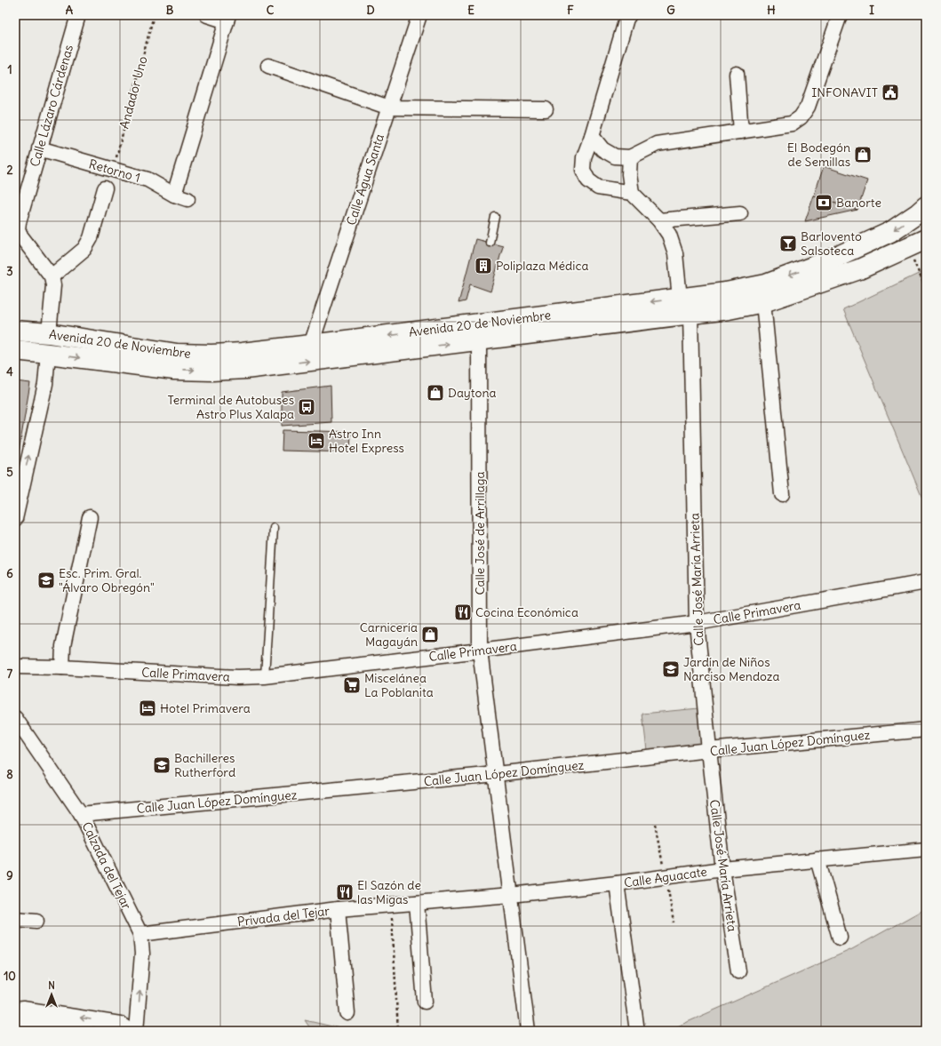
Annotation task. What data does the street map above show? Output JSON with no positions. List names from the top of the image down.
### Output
{
  "streets": {
    "main road": ["Avenida 20 de Noviembre"],
    "street": [
      "Calle Lázaro Cárdenas",
      "Retorno 1",
      "Calle Agua Santa",
      "Calle José de Arrillaga",
      "Calle José María Arrieta",
      "Calle Primavera",
      "Calle Juan López Domínguez",
      "Calzada del Tejar",
      "Calle Aguacate",
      "Privada del Tejar"
    ],
    "path": ["Andador Uno"]
  },
  "crossings": [
    ["Andador Uno", "Retorno 1"],
    ["Calle Lázaro Cárdenas", "Retorno 1"],
    ["Calle Agua Santa", "Avenida 20 de Noviembre"],
    ["Avenida 20 de Noviembre", "Calle José de Arrillaga"],
    ["Avenida 20 de Noviembre", "Calle José María Arrieta"],
    ["Calle José de Arrillaga", "Calle Primavera"],
    ["Calle José de Arrillaga", "Calle Juan López Domínguez"],
    ["Calle José de Arrillaga", "Calle Aguacate"],
    ["Calle José de Arrillaga", "Privada del Tejar"],
    ["Calle José María Arrieta", "Calle Primavera"],
    ["Calle José María Arrieta", "Calle Juan López Domínguez"],
    ["Calle José María Arrieta", "Calle Aguacate"],
    ["Calle Juan López Domínguez", "Calzada del Tejar"],
    ["Calzada del Tejar", "Privada del Tejar"],
    ["Calle Aguacate", "Privada del Tejar"]
  ],
  "places": {
    "public building": ["INFONAVIT"],
    "shop": ["El Bodegón de Semillas", "Daytona", "Carnicería Magayán"],
    "bank": ["Banorte"],
    "bar": ["Barlovento Salsoteca"],
    "building": ["Poliplaza Médica"],
    "bus stop": ["Terminal de Autobuses Astro Plus Xalapa"],
    "hotel": ["Astro Inn Hotel Express", "Hotel Primavera"],
    "school or university": ["Esc. Prim. Gral. \"Álvaro Obregón\"", "Jardín de Niños Narciso Mendoza", "Bachilleres Rutherford"],
    "restaurant": ["Cocina Económica", "El Sazón de las Migas"],
    "supermarket": ["Miscelánea La Poblanita"]
  },
  "north": "top",
  "grid": {
    "columns": [
      "A",
      "B",
      "C",
      "D",
      "E",
      "F",
      "G",
      "H",
      "I"
    ],
    "rows": [
      "1",
      "2",
      "3",
      "4",
      "5",
      "6",
      "7",
      "8",
      "9",
      "10"
    ]
  }
}
